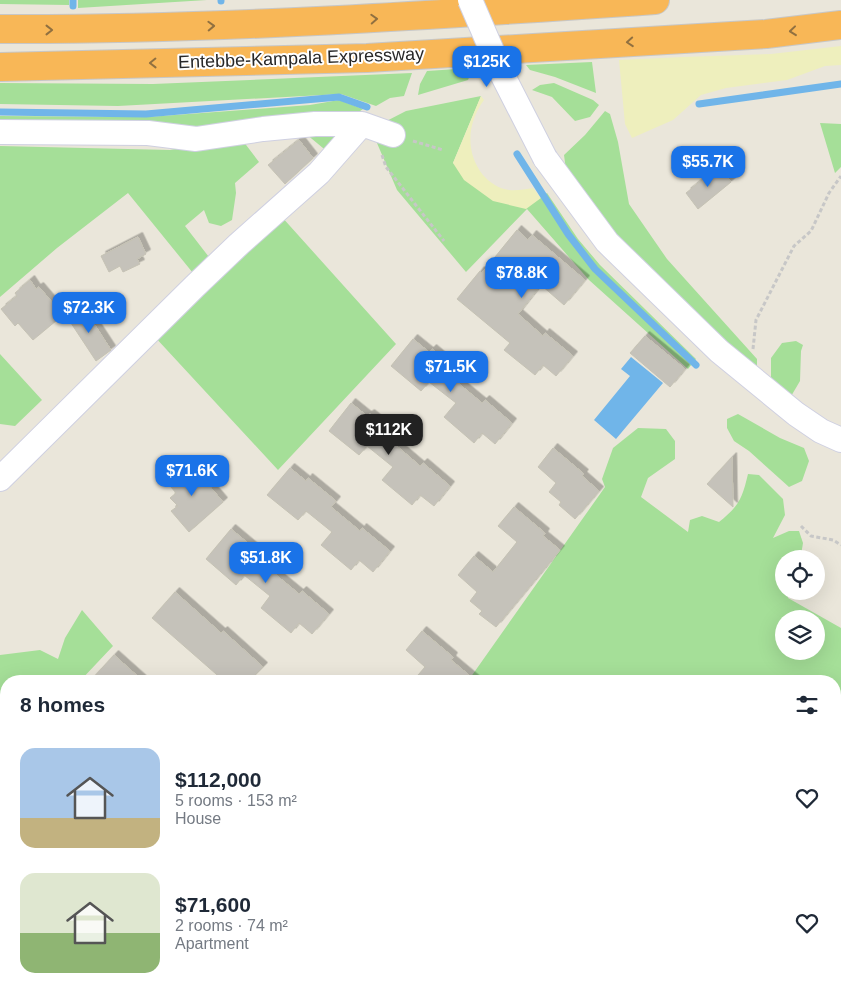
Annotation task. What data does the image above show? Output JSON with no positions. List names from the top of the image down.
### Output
{
  "streets": {
    "highway": ["Entebbe-Kampala Expressway"]
  },
  "page": {
    "price": [
      "$125K",
      "$55.7K",
      "$78.8K",
      "$72.3K",
      "$71.5K",
      "$112K",
      "$71.6K",
      "$51.8K"
    ],
    "heading": "8 homes",
    "list": [
      {
        "name": "$112,000",
        "note": "5 rooms · 153 m² · House"
      },
      {
        "name": "$71,600",
        "note": "2 rooms · 74 m² · Apartment"
      }
    ]
  }
}
